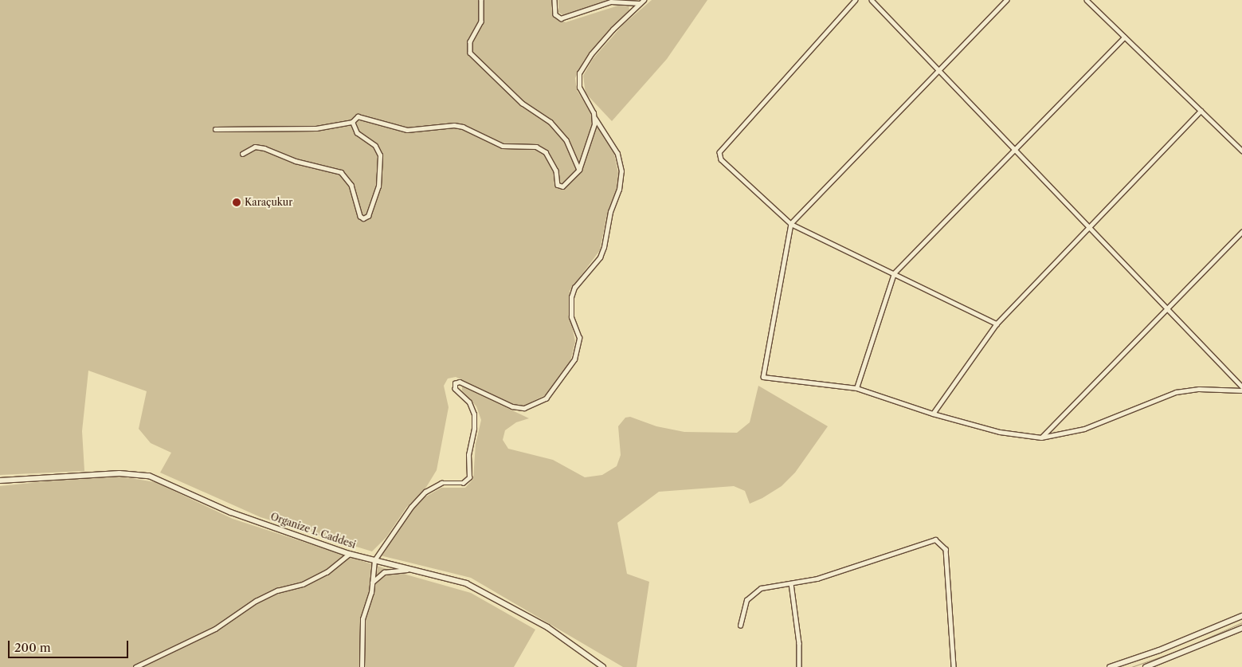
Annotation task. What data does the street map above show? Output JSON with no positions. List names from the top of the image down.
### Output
{
  "streets": {
    "street": ["Organize 1. Caddesi"]
  },
  "places": ["Karaçukur"],
  "scale_bar": "200 m"
}
